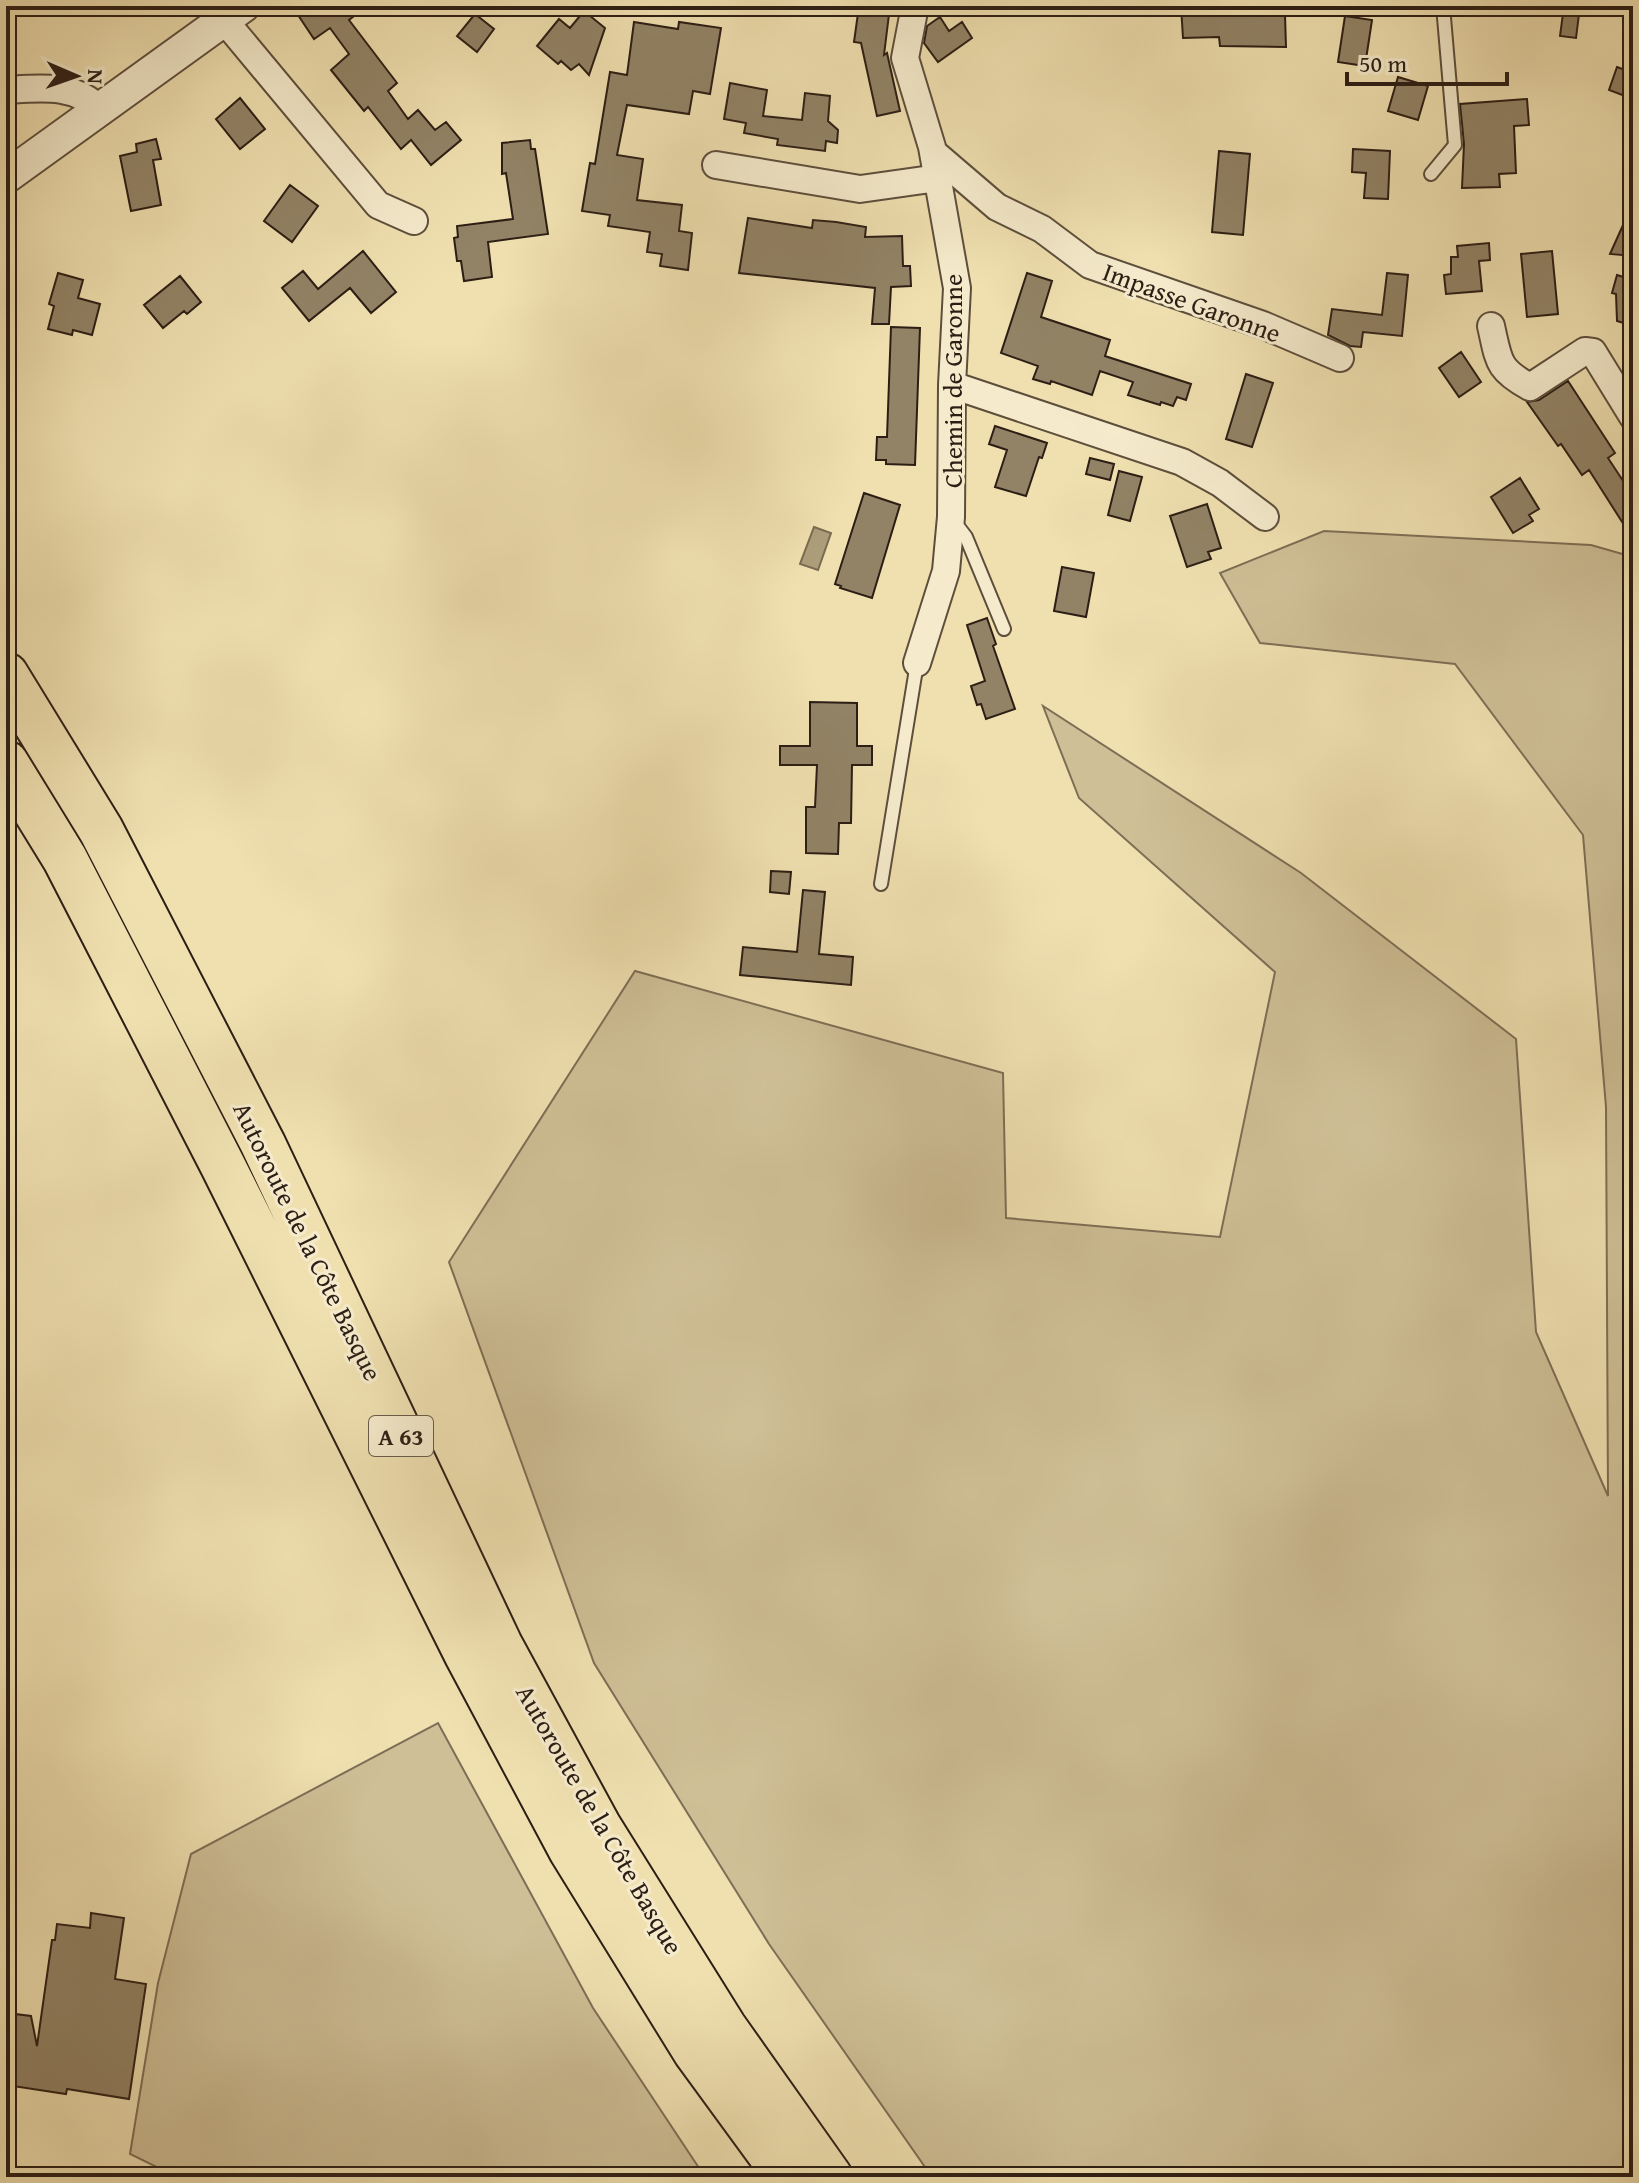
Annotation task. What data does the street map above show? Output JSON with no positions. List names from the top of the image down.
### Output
{
  "streets": {
    "highway": ["Autoroute de la Côte Basque", "A 63"],
    "street": ["Impasse Garonne", "Chemin de Garonne"]
  },
  "crossings": [
    ["Impasse Garonne", "Chemin de Garonne"]
  ],
  "scale_bar": "50 m",
  "north": "right"
}
